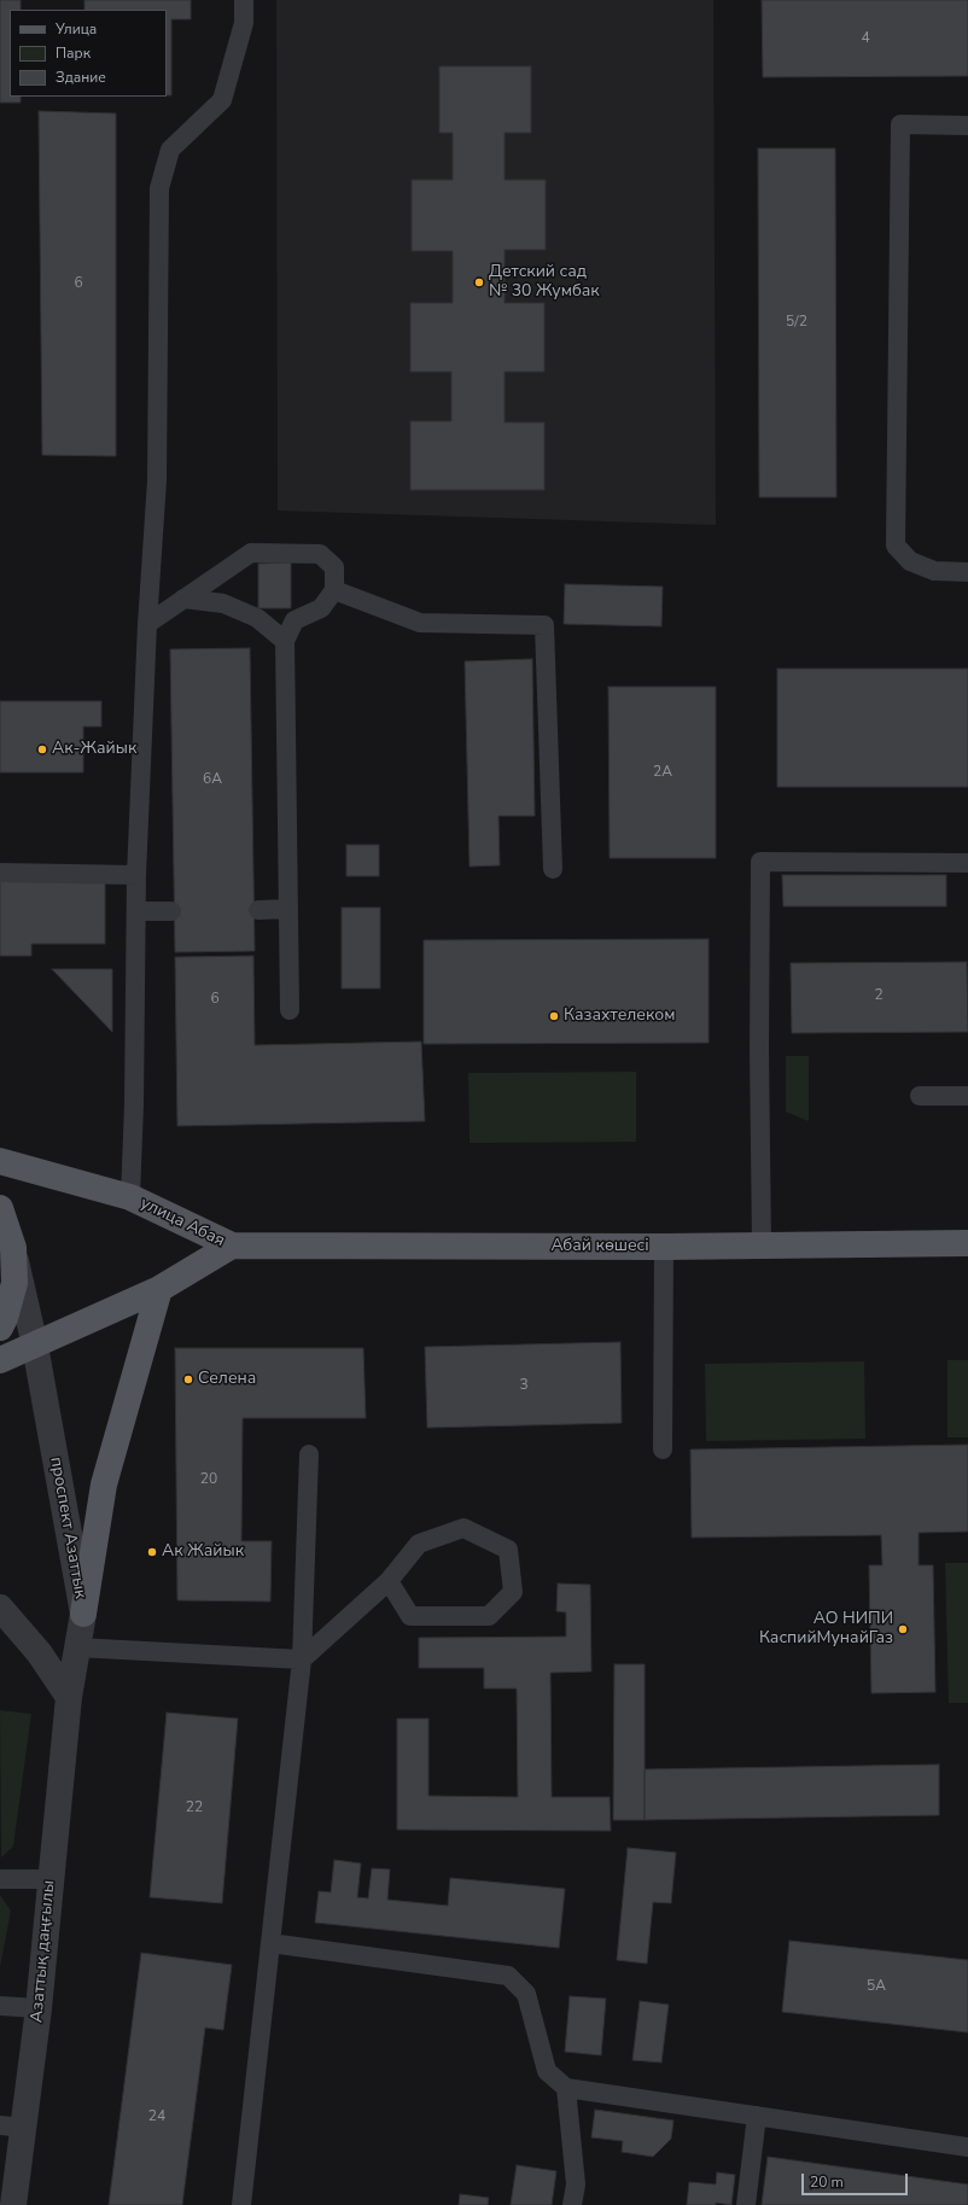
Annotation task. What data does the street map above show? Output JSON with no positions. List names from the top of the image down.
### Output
{
  "streets": {
    "main road": ["улица Абая", "Абай көшесі"],
    "street": ["проспект Азаттык", "Азаттық даңғылы"]
  },
  "crossings": [
    ["улица Абая", "Абай көшесі"],
    ["улица Абая", "проспект Азаттык"],
    ["проспект Азаттык", "Азаттық даңғылы"]
  ],
  "places": [
    "Детский сад № 30 Жумбак",
    "Ак-Жайык",
    "Казахтелеком",
    "Селена",
    "Ак Жайык",
    "АО НИПИ КаспийМунайГаз"
  ],
  "house_numbers": [
    "4",
    "6",
    "5/2",
    "2А",
    "6А",
    "2",
    "6",
    "3",
    "20",
    "22",
    "5А",
    "24"
  ],
  "legend": ["Улица", "Парк", "Здание"],
  "scale_bar": "20 m"
}
